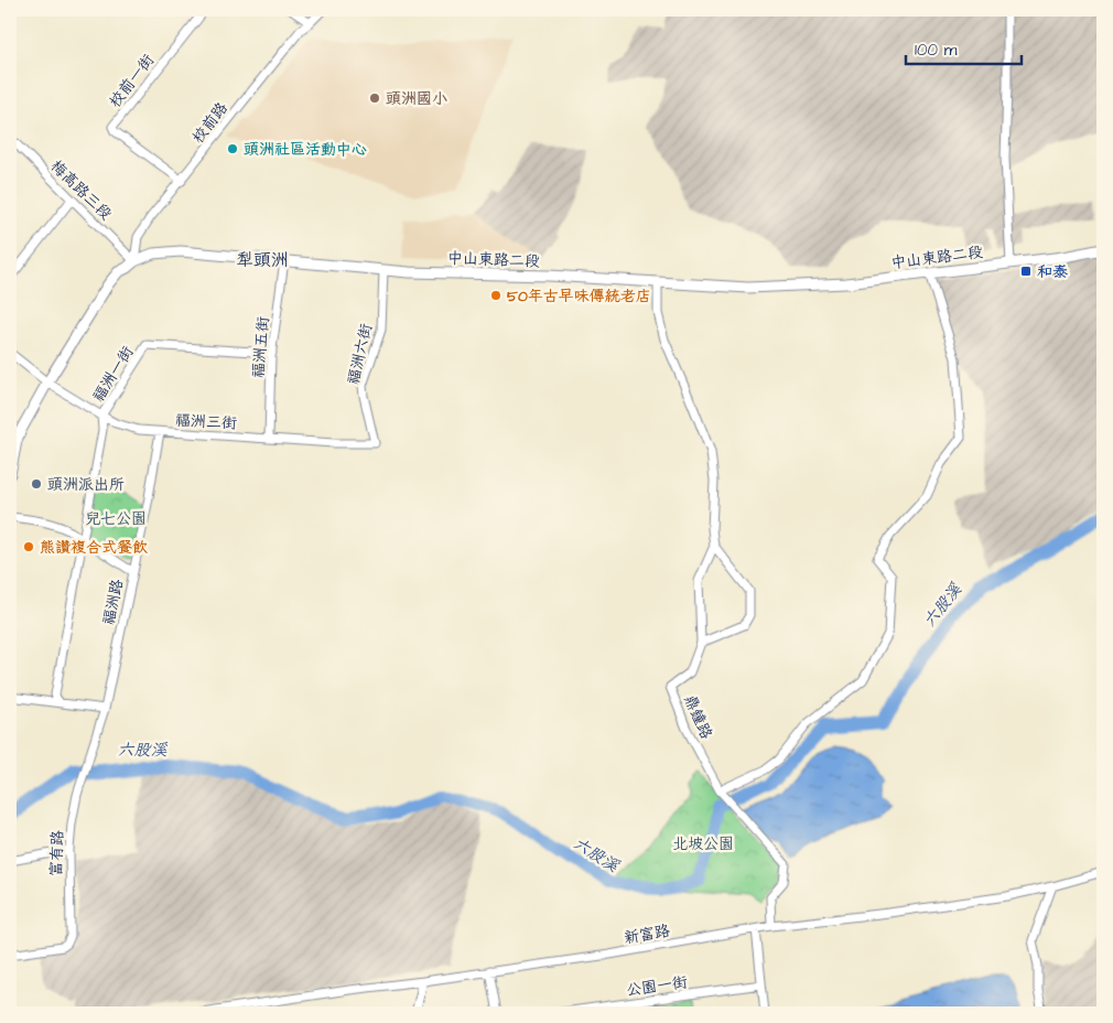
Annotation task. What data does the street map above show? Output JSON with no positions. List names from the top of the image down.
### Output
{
  "streets": {
    "main road": ["中山東路二段"],
    "street": [
      "校前一街",
      "校前路",
      "梅高路三段",
      "福洲五街",
      "福洲六街",
      "福洲一街",
      "福洲三街",
      "福洲路",
      "鼎鐘路",
      "富有路",
      "新富路",
      "公園一街"
    ]
  },
  "crossings": [
    ["校前一街", "校前路"],
    ["校前路", "梅高路三段"],
    ["校前路", "中山東路二段"],
    ["梅高路三段", "中山東路二段"],
    ["中山東路二段", "福洲五街"],
    ["中山東路二段", "福洲六街"],
    ["中山東路二段", "福洲三街"],
    ["福洲五街", "福洲一街"],
    ["福洲五街", "福洲三街"],
    ["福洲六街", "福洲三街"],
    ["福洲一街", "福洲三街"],
    ["福洲一街", "福洲路"],
    ["福洲路", "富有路"],
    ["鼎鐘路", "新富路"]
  ],
  "districts": ["犁頭洲"],
  "water": ["六股溪"],
  "parks": ["兒七公園", "北坡公園"],
  "places": {
    "other": [
      "頭洲國小",
      "頭洲社區活動中心",
      "50年古早味傳統老店",
      "頭洲派出所",
      "熊讚複合式餐飲"
    ],
    "transit": ["和泰"]
  },
  "scale_bar": "100 m"
}
